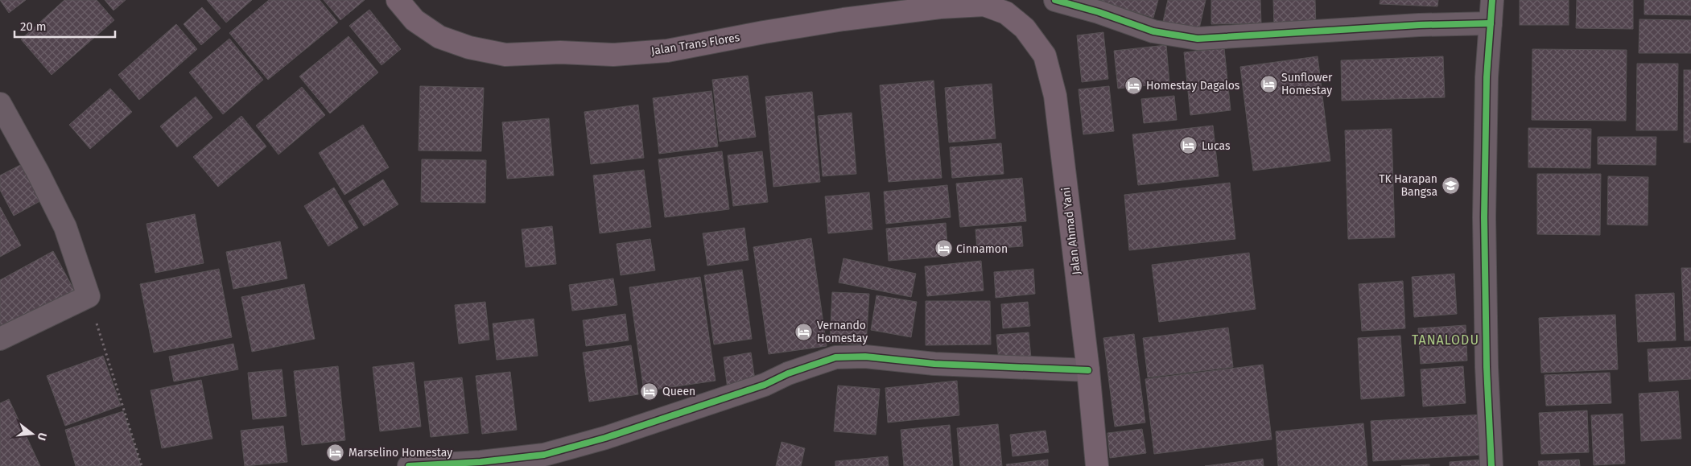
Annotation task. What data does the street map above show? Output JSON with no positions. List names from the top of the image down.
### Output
{
  "streets": {
    "highway": ["Jalan Trans Flores", "Jalan Ahmad Yani"]
  },
  "crossings": [
    ["Jalan Trans Flores", "Jalan Ahmad Yani"]
  ],
  "districts": ["TANALODU"],
  "places": {
    "hotel": [
      "Sunflower Homestay",
      "Homestay Dagalos",
      "Lucas",
      "Cinnamon",
      "Vernando Homestay",
      "Queen",
      "Marselino Homestay"
    ],
    "school or university": ["TK Harapan Bangsa"]
  },
  "scale_bar": "20 m",
  "north": "right"
}
